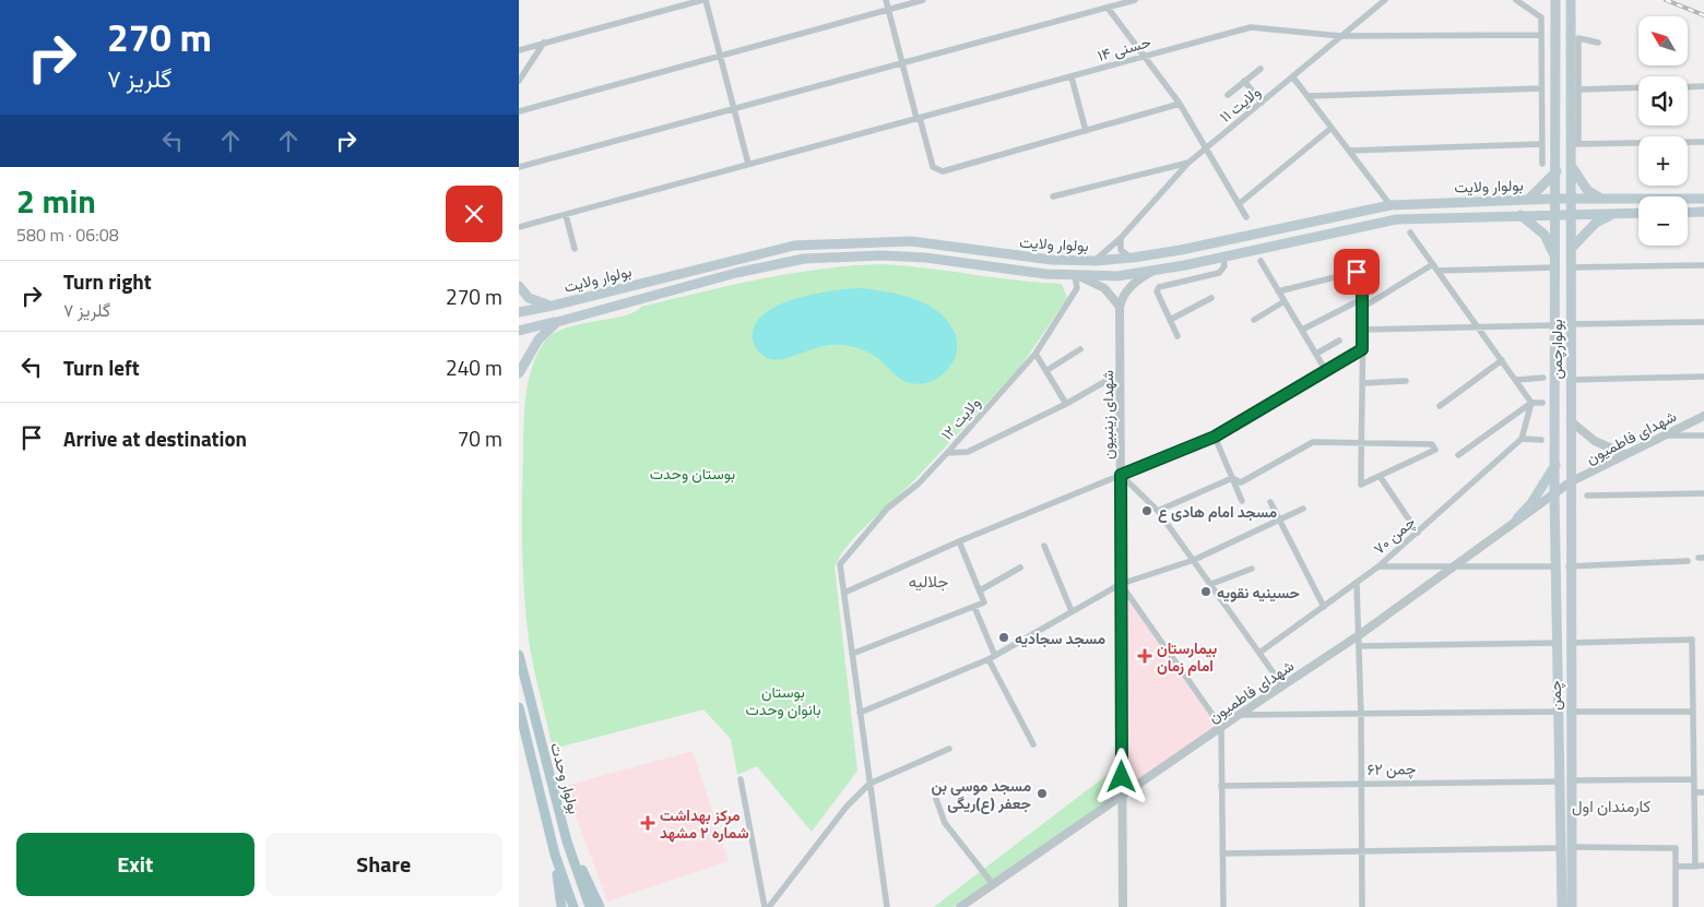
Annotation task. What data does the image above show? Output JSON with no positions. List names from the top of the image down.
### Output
{
  "streets": {
    "main road": [
      "بولوار ولایت",
      "بولوارچمن",
      "چمن",
      "بولوار وحدت"
    ],
    "street": [
      "حسنی ۱۴",
      "ولایت ۱۱",
      "شهدای زینبیون",
      "ولایت ۱۲",
      "شهدای فاطمیون",
      "چمن ۷۰",
      "چمن ۶۲"
    ]
  },
  "crossings": [
    ["حسنی ۱۴", "ولایت ۱۱"],
    ["ولایت ۱۱", "بولوار ولایت"],
    ["بولوار ولایت", "بولوارچمن"],
    ["بولوار ولایت", "ولایت ۱۲"],
    ["بولوارچمن", "شهدای فاطمیون"],
    ["بولوارچمن", "چمن"],
    ["شهدای زینبیون", "شهدای فاطمیون"],
    ["شهدای فاطمیون", "چمن"],
    ["چمن", "چمن ۶۲"]
  ],
  "districts": ["جلالیه", "کارمندان اول"],
  "parks": ["بوستان وحدت", "بوستان بانوان وحدت"],
  "places": {
    "other": [
      "مسجد امام هادی ع",
      "حسینیه نقویه",
      "مسجد سجادیه",
      "مسجد موسی بن جعفر (ع)ریگی"
    ],
    "health": ["بیمارستان امام زمان", "مرکز بهداشت شماره ۲ مشهد"]
  },
  "north": "top left",
  "page": {
    "turn": ["270 m", "گلریز ۷"],
    "map_buttons": ["+", "−"],
    "heading": ["2 min", "580 m · 06:08"],
    "list": [
      {
        "name": "Turn right",
        "note": "گلریز ۷",
        "value": "270 m"
      },
      {
        "name": "Turn left",
        "value": "240 m"
      },
      {
        "name": "Arrive at destination",
        "value": "70 m"
      }
    ],
    "buttons": ["Exit", "Share"]
  }
}
